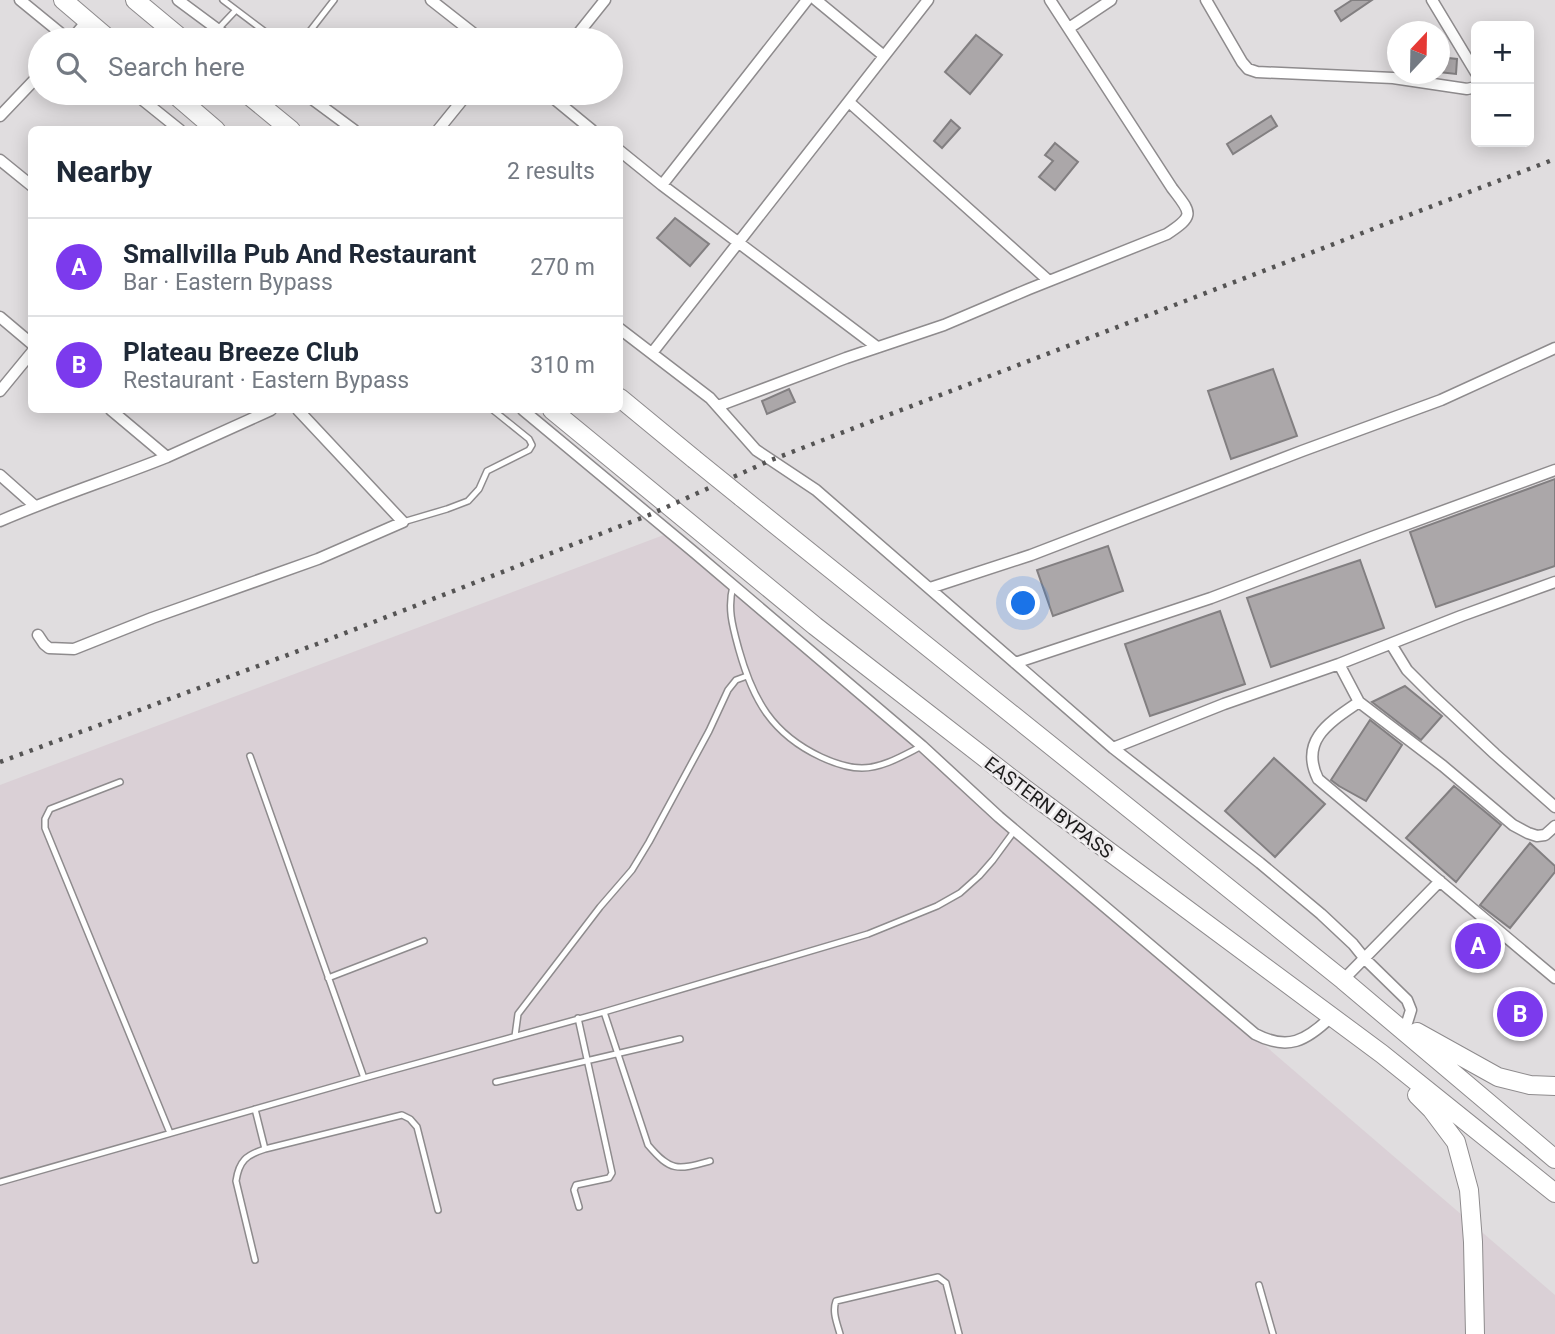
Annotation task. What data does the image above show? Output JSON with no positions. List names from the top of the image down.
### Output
{
  "streets": {
    "main road": ["EASTERN BYPASS"]
  },
  "north": "top",
  "page": {
    "map_buttons": ["+", "−"],
    "search": "Search here",
    "heading": ["Nearby", "2 results"],
    "list": [
      {
        "mark": "A",
        "name": "Smallvilla Pub And Restaurant",
        "note": "Bar · Eastern Bypass",
        "value": "270 m"
      },
      {
        "mark": "B",
        "name": "Plateau Breeze Club",
        "note": "Restaurant · Eastern Bypass",
        "value": "310 m"
      }
    ],
    "pins": ["A", "B"]
  }
}
